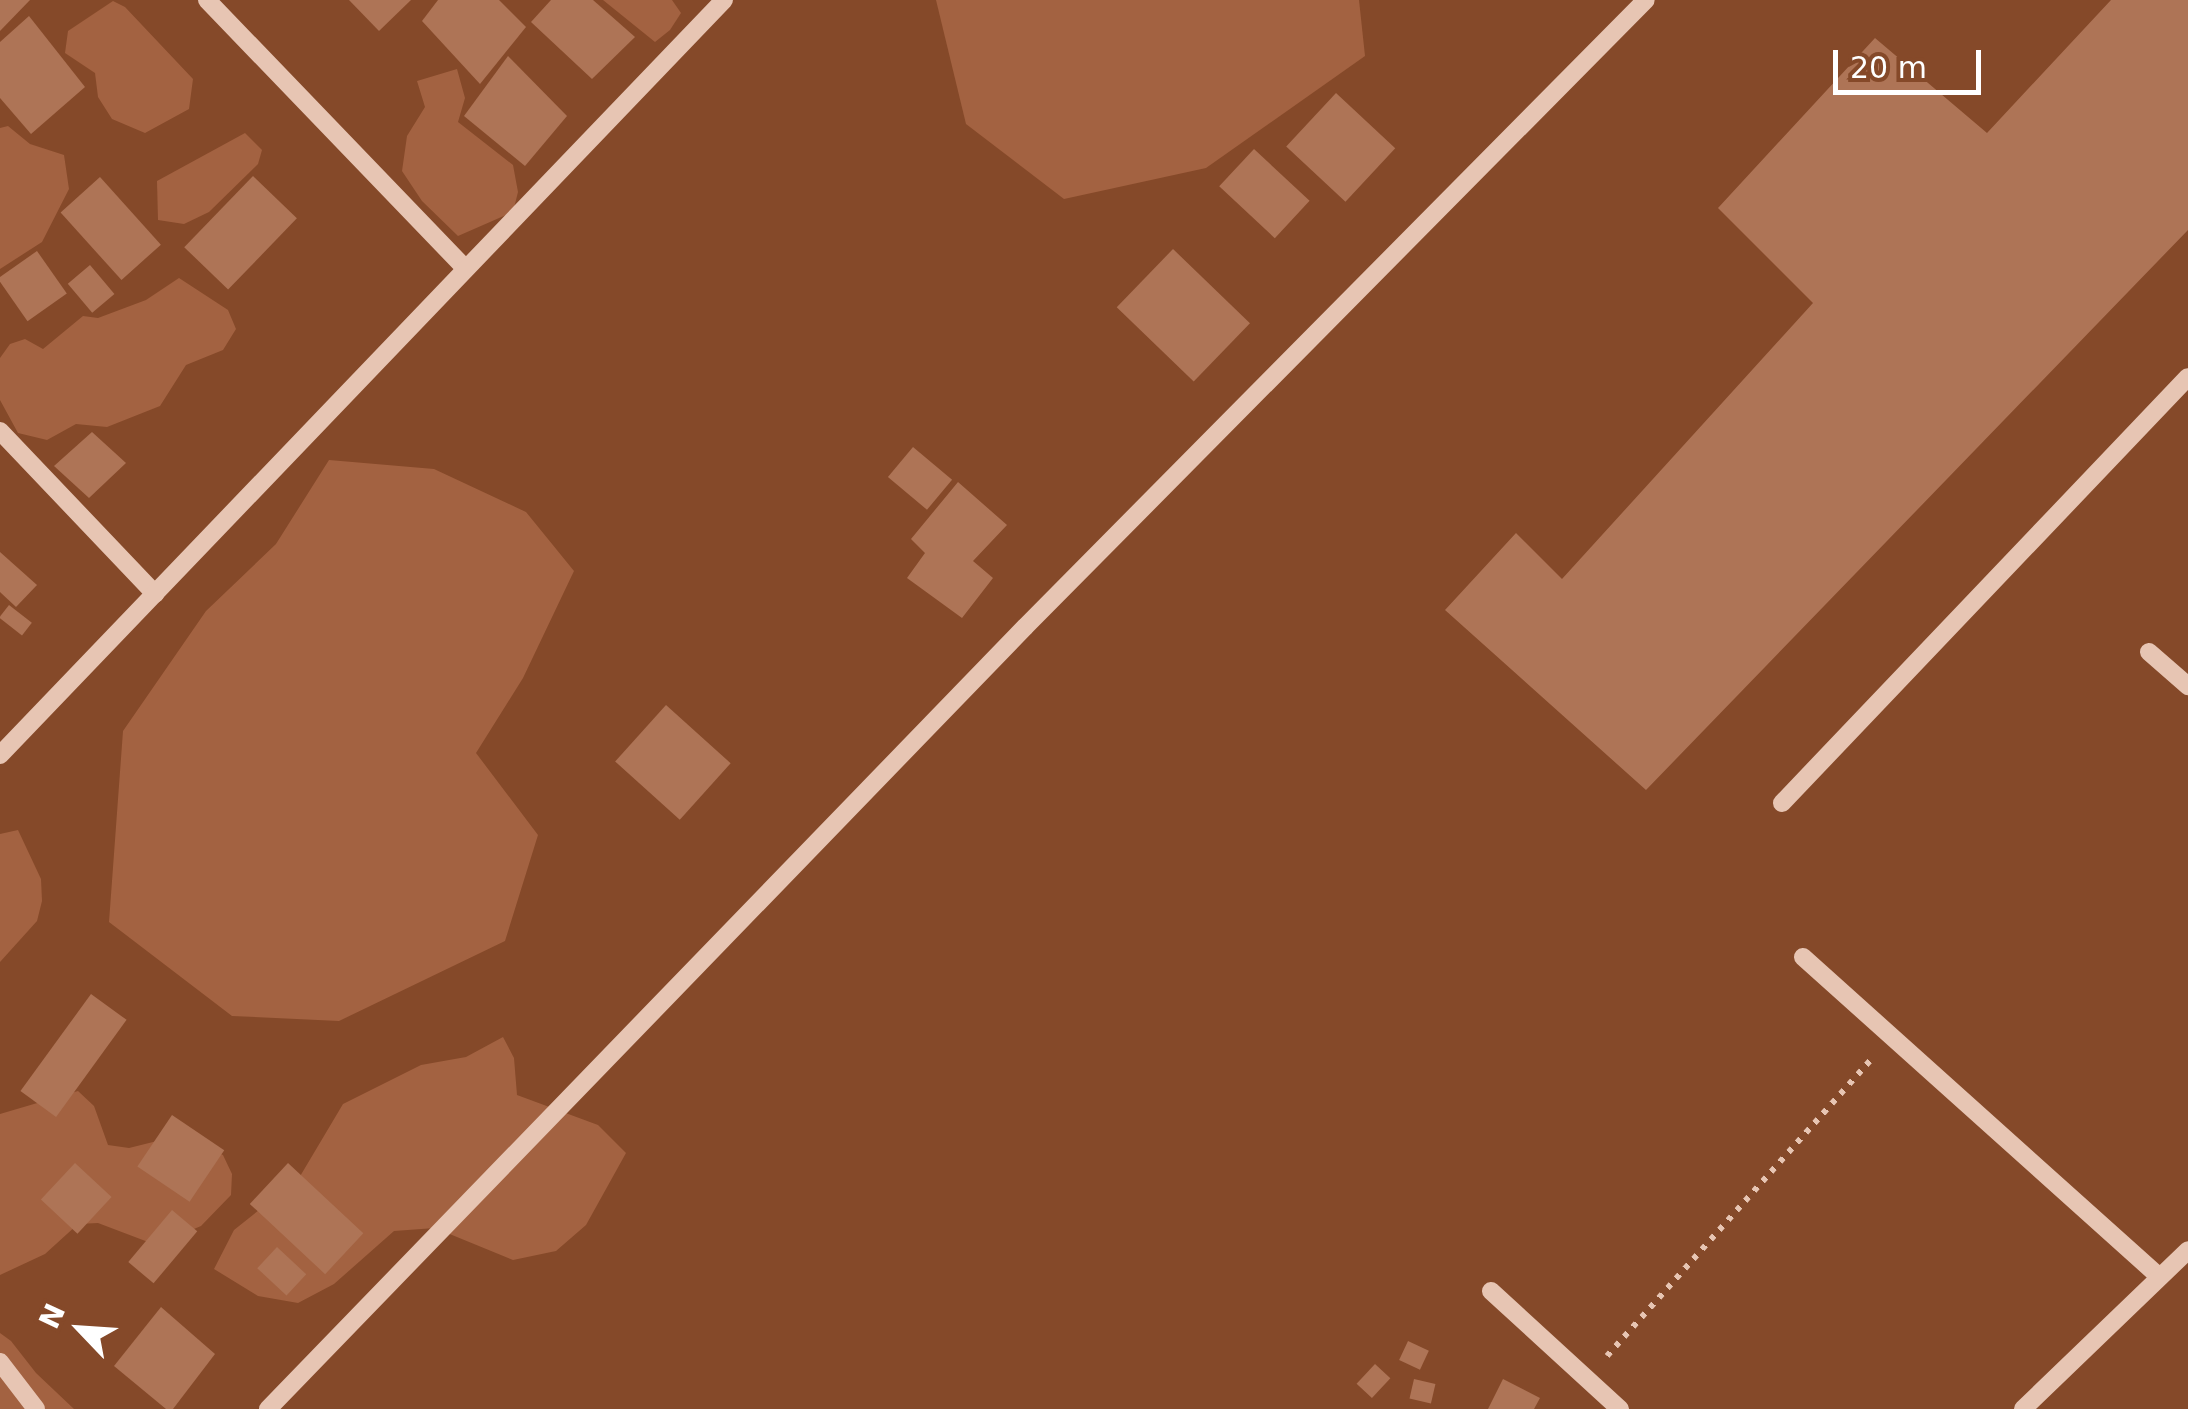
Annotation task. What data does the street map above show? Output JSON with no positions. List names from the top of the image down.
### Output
{
  "scale_bar": "20 m",
  "north": "top left"
}
